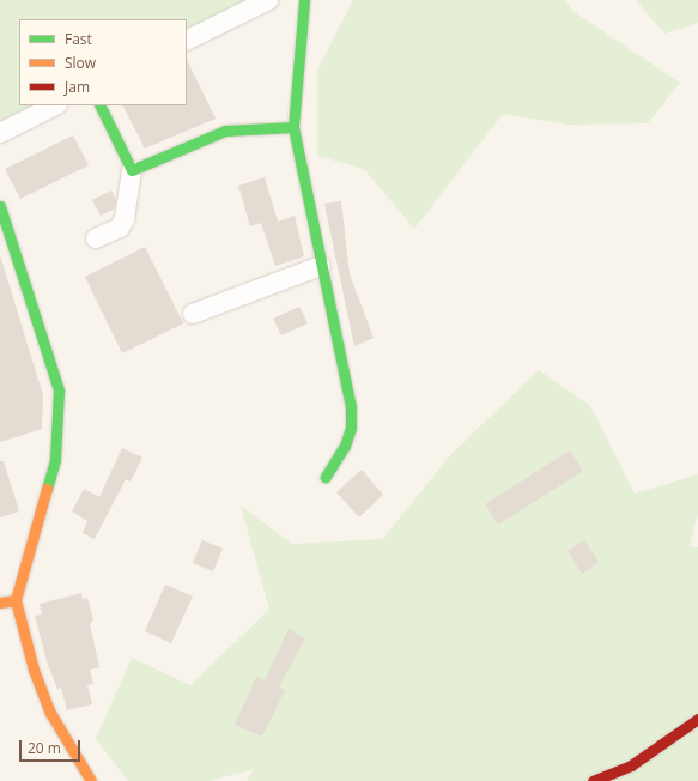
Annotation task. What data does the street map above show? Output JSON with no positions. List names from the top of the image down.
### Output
{
  "legend": ["Fast", "Slow", "Jam"],
  "scale_bar": "20 m"
}
